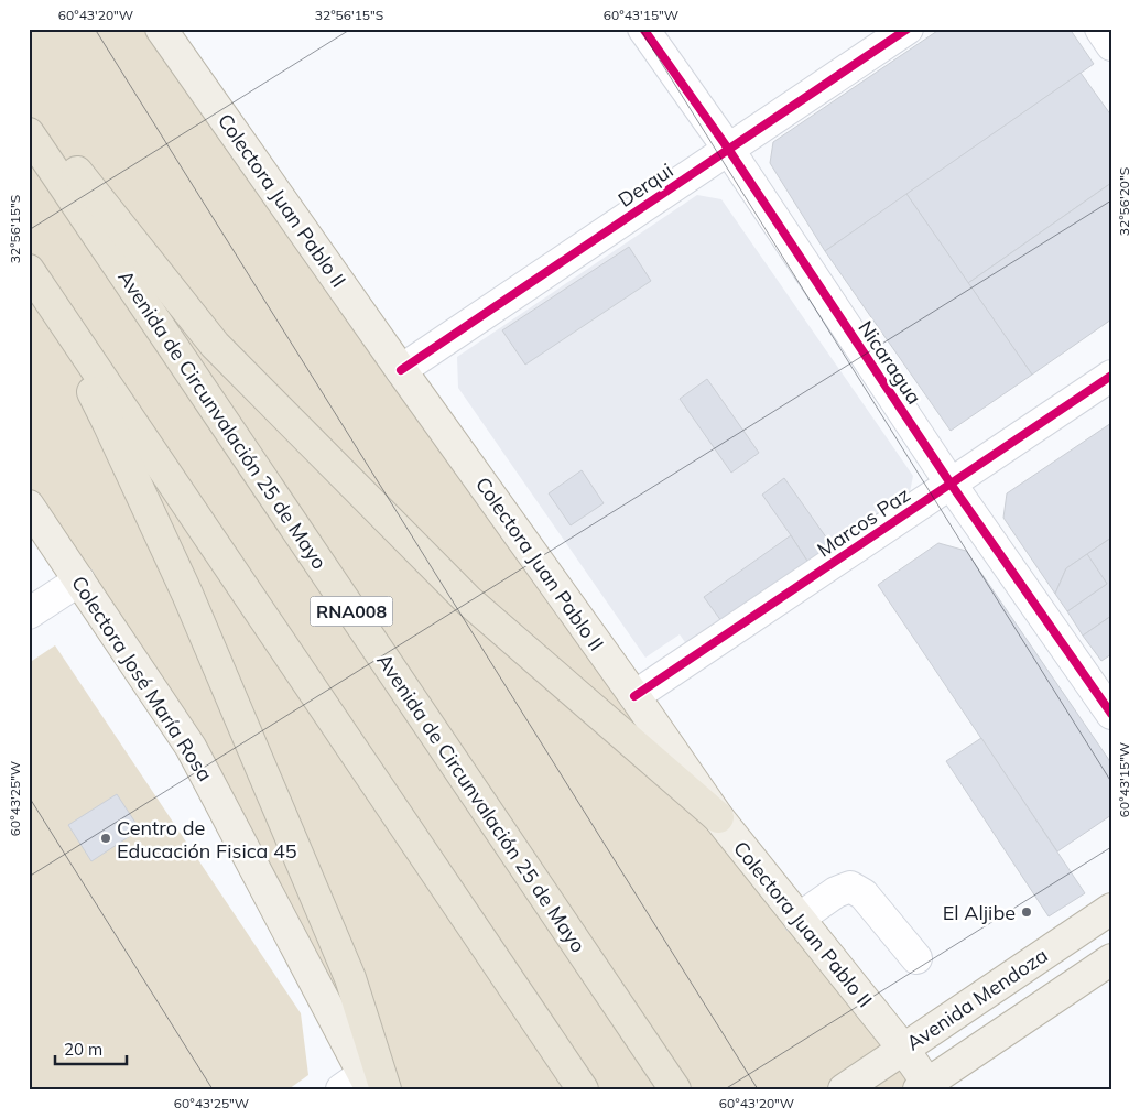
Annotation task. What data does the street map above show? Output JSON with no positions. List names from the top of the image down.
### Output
{
  "streets": {
    "highway": ["Avenida de Circunvalación 25 de Mayo", "RNA008"],
    "main road": ["Colectora Juan Pablo II", "Colectora José María Rosa", "Avenida Mendoza"],
    "street": ["Derqui", "Nicaragua", "Marcos Paz"]
  },
  "crossings": [
    ["Derqui", "Colectora Juan Pablo II"],
    ["Derqui", "Nicaragua"],
    ["Colectora Juan Pablo II", "Marcos Paz"],
    ["Colectora Juan Pablo II", "Avenida Mendoza"],
    ["Nicaragua", "Marcos Paz"]
  ],
  "places": ["Centro de Educación Fisica 45", "El Aljibe"],
  "scale_bar": "20 m",
  "coordinates": [
    "60°43'20\"W",
    "32°56'15\"S",
    "60°43'15\"W",
    "32°56'20\"S",
    "60°43'25\"W"
  ]
}
